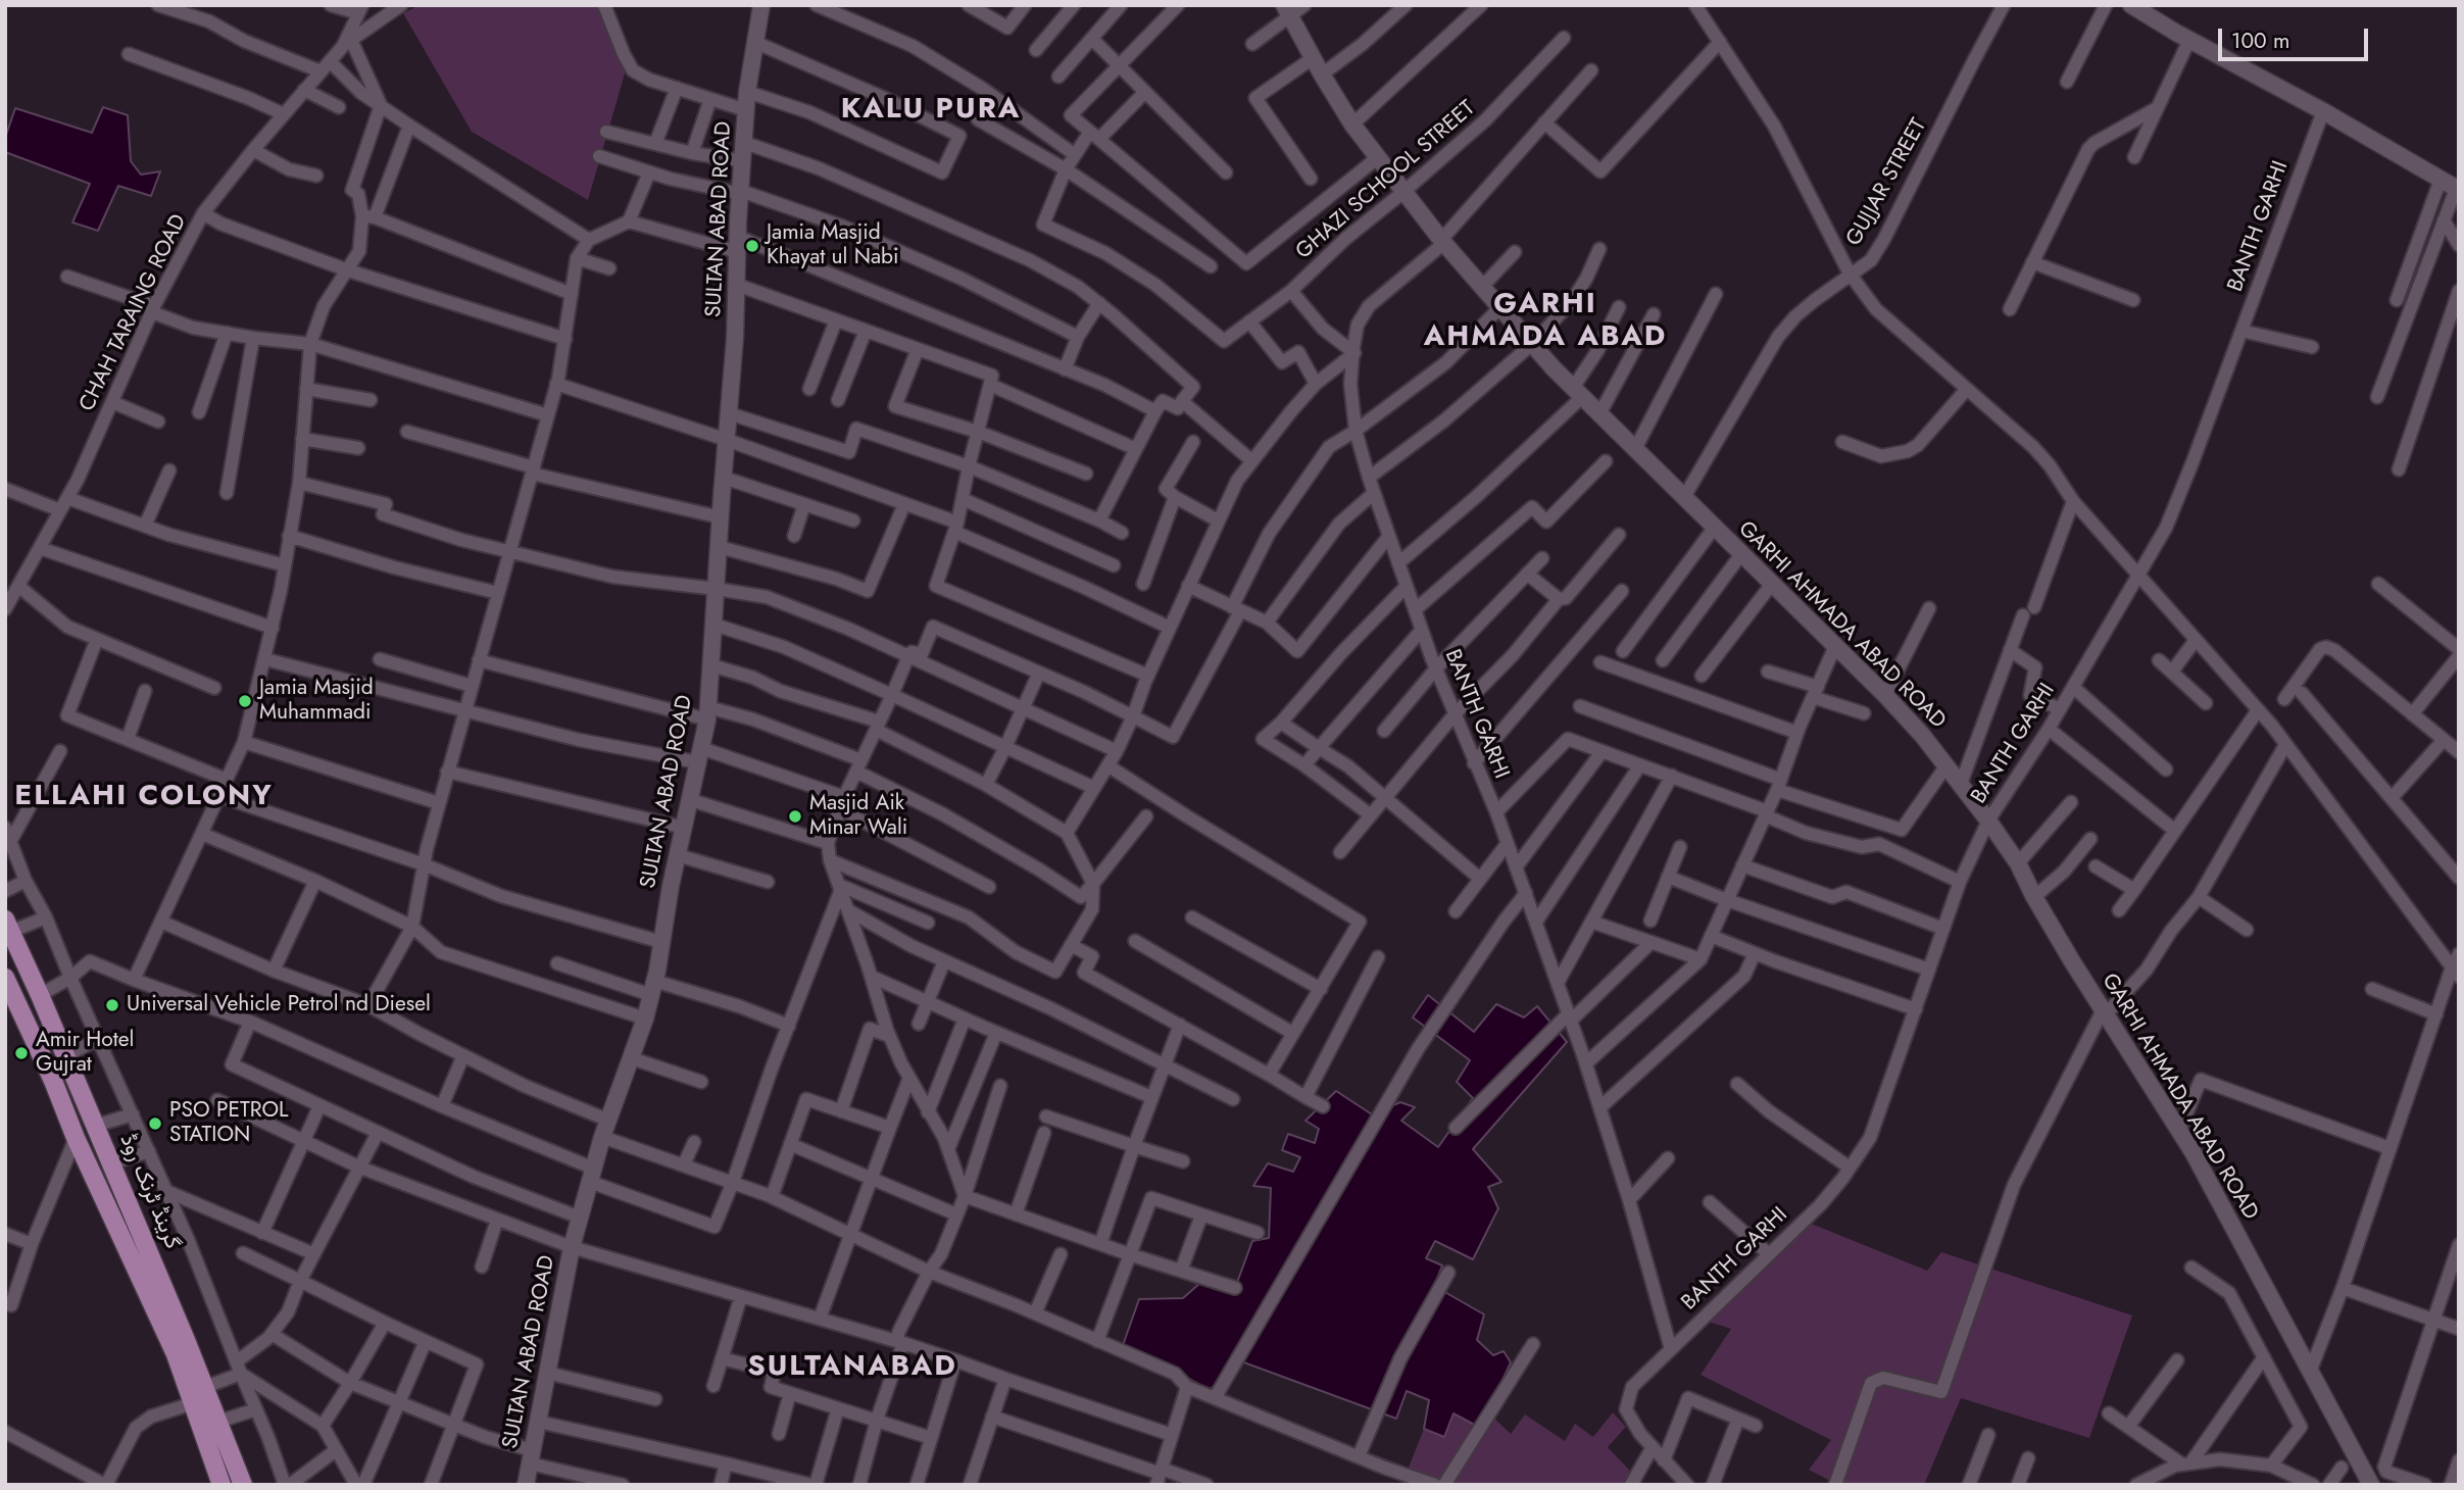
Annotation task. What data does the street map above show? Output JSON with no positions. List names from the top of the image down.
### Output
{
  "streets": {
    "main road": ["گرینڈ ٹرنک روڈ"],
    "street": [
      "GHAZI SCHOOL STREET",
      "GUJJAR STREET",
      "SULTAN ABAD ROAD",
      "BANTH GARHI",
      "CHAH TARAING ROAD",
      "GARHI AHMADA ABAD ROAD"
    ]
  },
  "crossings": [
    ["GHAZI SCHOOL STREET", "GARHI AHMADA ABAD ROAD"],
    ["GUJJAR STREET", "GARHI AHMADA ABAD ROAD"],
    ["BANTH GARHI", "GARHI AHMADA ABAD ROAD"]
  ],
  "districts": [
    "KALU PURA",
    "GARHI AHMADA ABAD",
    "ELLAHI COLONY",
    "SULTANABAD"
  ],
  "places": [
    "Jamia Masjid Khayat ul Nabi",
    "Jamia Masjid Muhammadi",
    "Masjid Aik Minar Wali",
    "Universal Vehicle Petrol nd Diesel",
    "Amir Hotel Gujrat",
    "PSO PETROL STATION"
  ],
  "scale_bar": "100 m"
}
